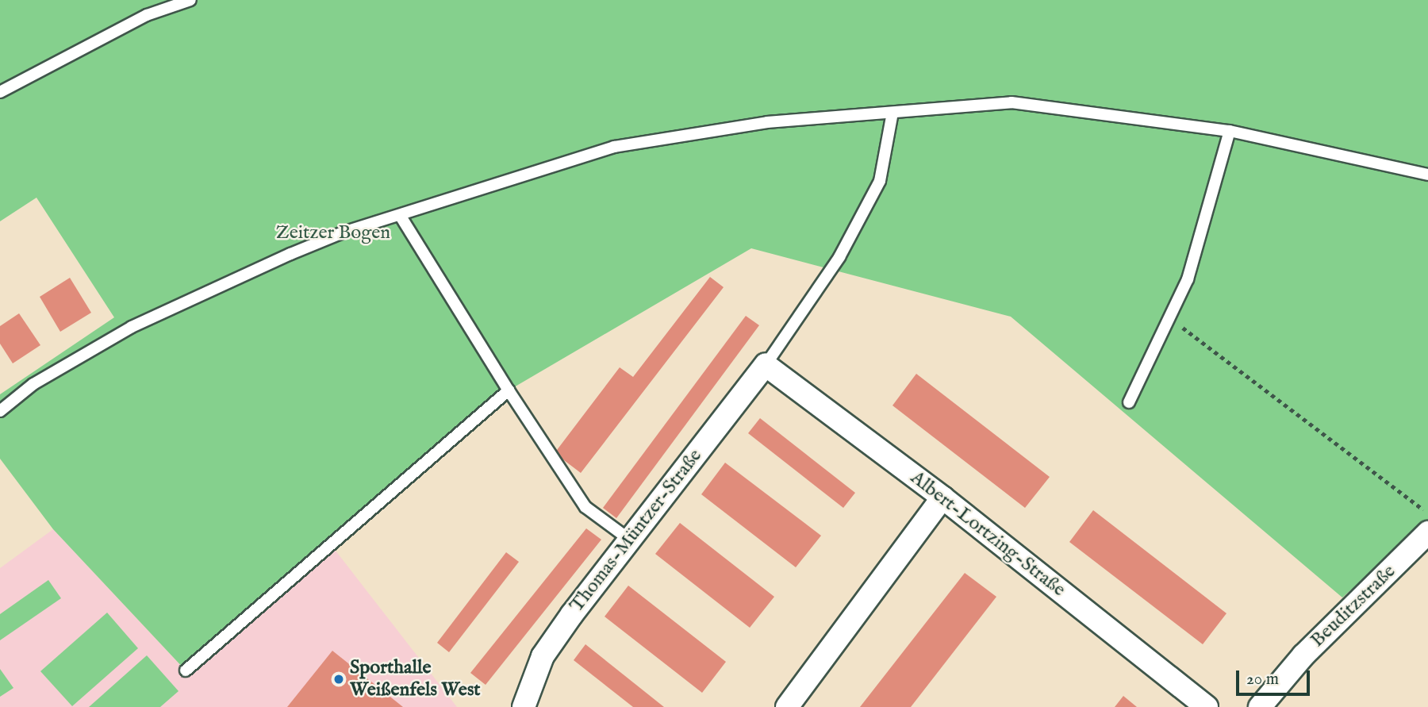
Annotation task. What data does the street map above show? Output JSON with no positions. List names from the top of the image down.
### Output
{
  "streets": {
    "street": ["Thomas-Müntzer-Straße", "Albert-Lortzing-Straße", "Beuditzstraße"]
  },
  "crossings": [
    ["Thomas-Müntzer-Straße", "Albert-Lortzing-Straße"]
  ],
  "parks": ["Zeitzer Bogen"],
  "places": ["Sporthalle Weißenfels West"],
  "scale_bar": "20 m"
}
